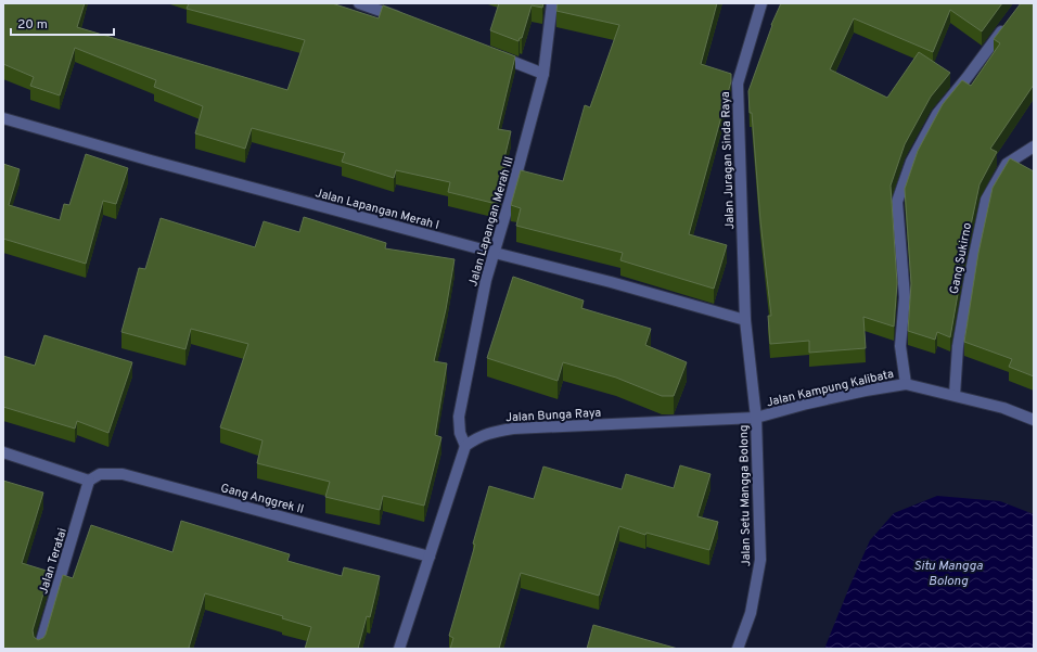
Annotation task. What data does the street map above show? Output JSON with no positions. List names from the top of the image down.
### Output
{
  "streets": {
    "street": [
      "Jalan Juragan Sinda Raya",
      "Jalan Lapangan Merah I",
      "Jalan Lapangan Merah III",
      "Gang Sukirno",
      "Jalan Kampung Kalibata",
      "Jalan Bunga Raya",
      "Jalan Setu Mangga Bolong",
      "Gang Anggrek II",
      "Jalan Teratai"
    ]
  },
  "crossings": [
    ["Jalan Juragan Sinda Raya", "Jalan Lapangan Merah I"],
    ["Jalan Juragan Sinda Raya", "Jalan Kampung Kalibata"],
    ["Jalan Juragan Sinda Raya", "Jalan Bunga Raya"],
    ["Jalan Juragan Sinda Raya", "Jalan Setu Mangga Bolong"],
    ["Jalan Lapangan Merah I", "Jalan Lapangan Merah III"],
    ["Jalan Lapangan Merah III", "Jalan Bunga Raya"],
    ["Gang Sukirno", "Jalan Kampung Kalibata"],
    ["Jalan Kampung Kalibata", "Jalan Bunga Raya"],
    ["Jalan Kampung Kalibata", "Jalan Setu Mangga Bolong"],
    ["Jalan Bunga Raya", "Jalan Setu Mangga Bolong"],
    ["Gang Anggrek II", "Jalan Teratai"]
  ],
  "water": ["Situ Mangga Bolong"],
  "scale_bar": "20 m"
}
